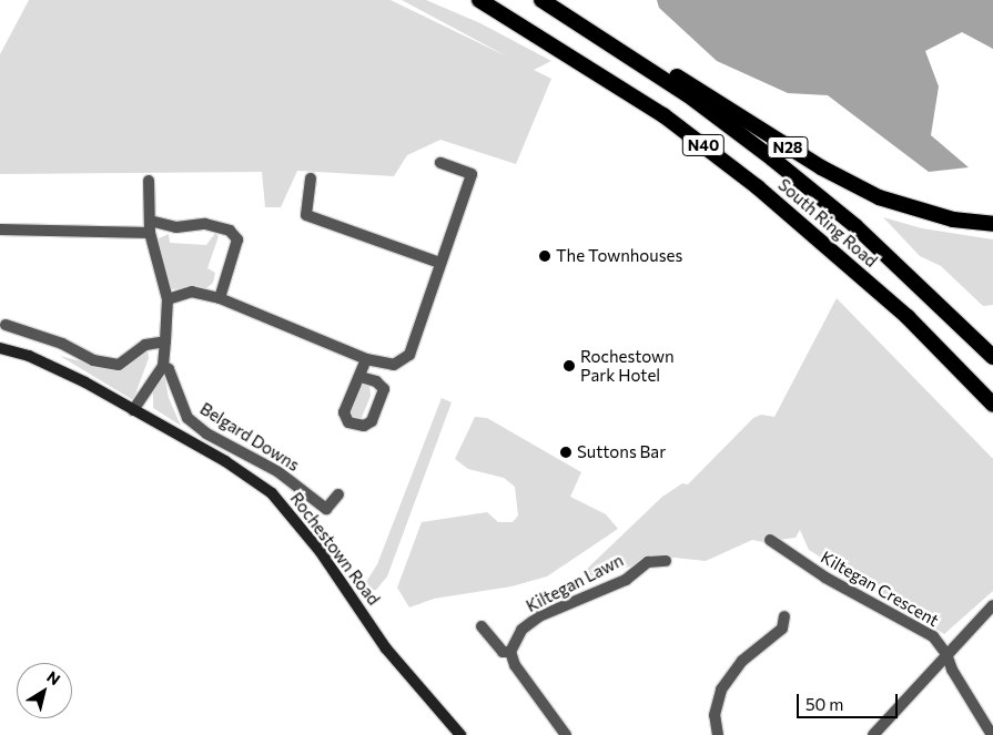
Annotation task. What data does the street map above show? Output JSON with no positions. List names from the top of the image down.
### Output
{
  "streets": {
    "highway": ["N40", "N28", "South Ring Road"],
    "main road": ["Rochestown Road"],
    "street": ["Belgard Downs", "Kiltegan Lawn", "Kiltegan Crescent"]
  },
  "crossings": [
    ["N28", "South Ring Road"]
  ],
  "places": ["The Townhouses", "Rochestown Park Hotel", "Suttons Bar"],
  "scale_bar": "50 m",
  "north": "top right"
}
